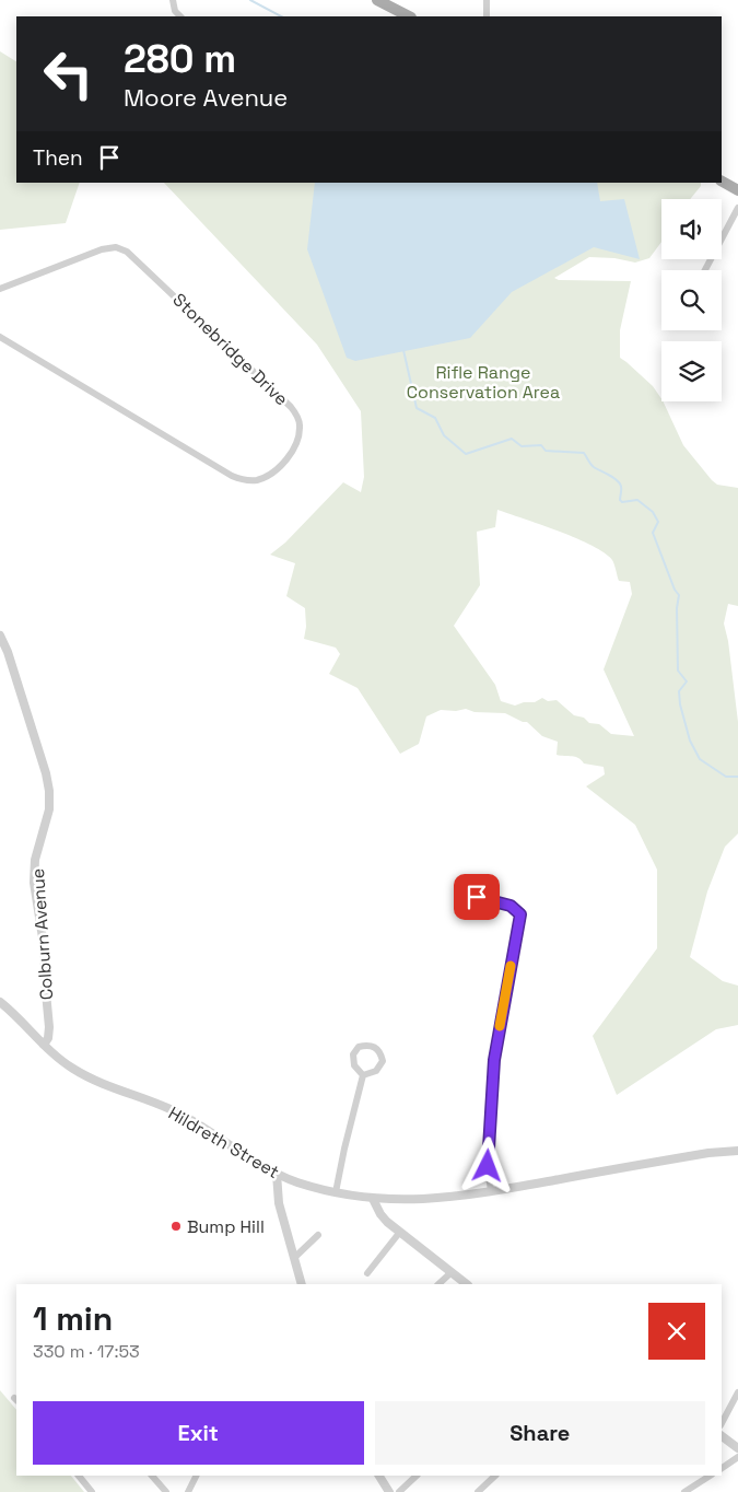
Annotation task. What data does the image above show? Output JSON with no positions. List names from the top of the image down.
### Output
{
  "streets": {
    "street": ["Stonebridge Drive", "Colburn Avenue", "Hildreth Street"]
  },
  "crossings": [
    ["Colburn Avenue", "Hildreth Street"]
  ],
  "parks": ["Rifle Range Conservation Area"],
  "places": ["Bump Hill"],
  "page": {
    "turn": ["280 m", "Moore Avenue"],
    "then": "Then",
    "heading": ["1 min", "330 m · 17:53"],
    "buttons": ["Exit", "Share"]
  }
}
